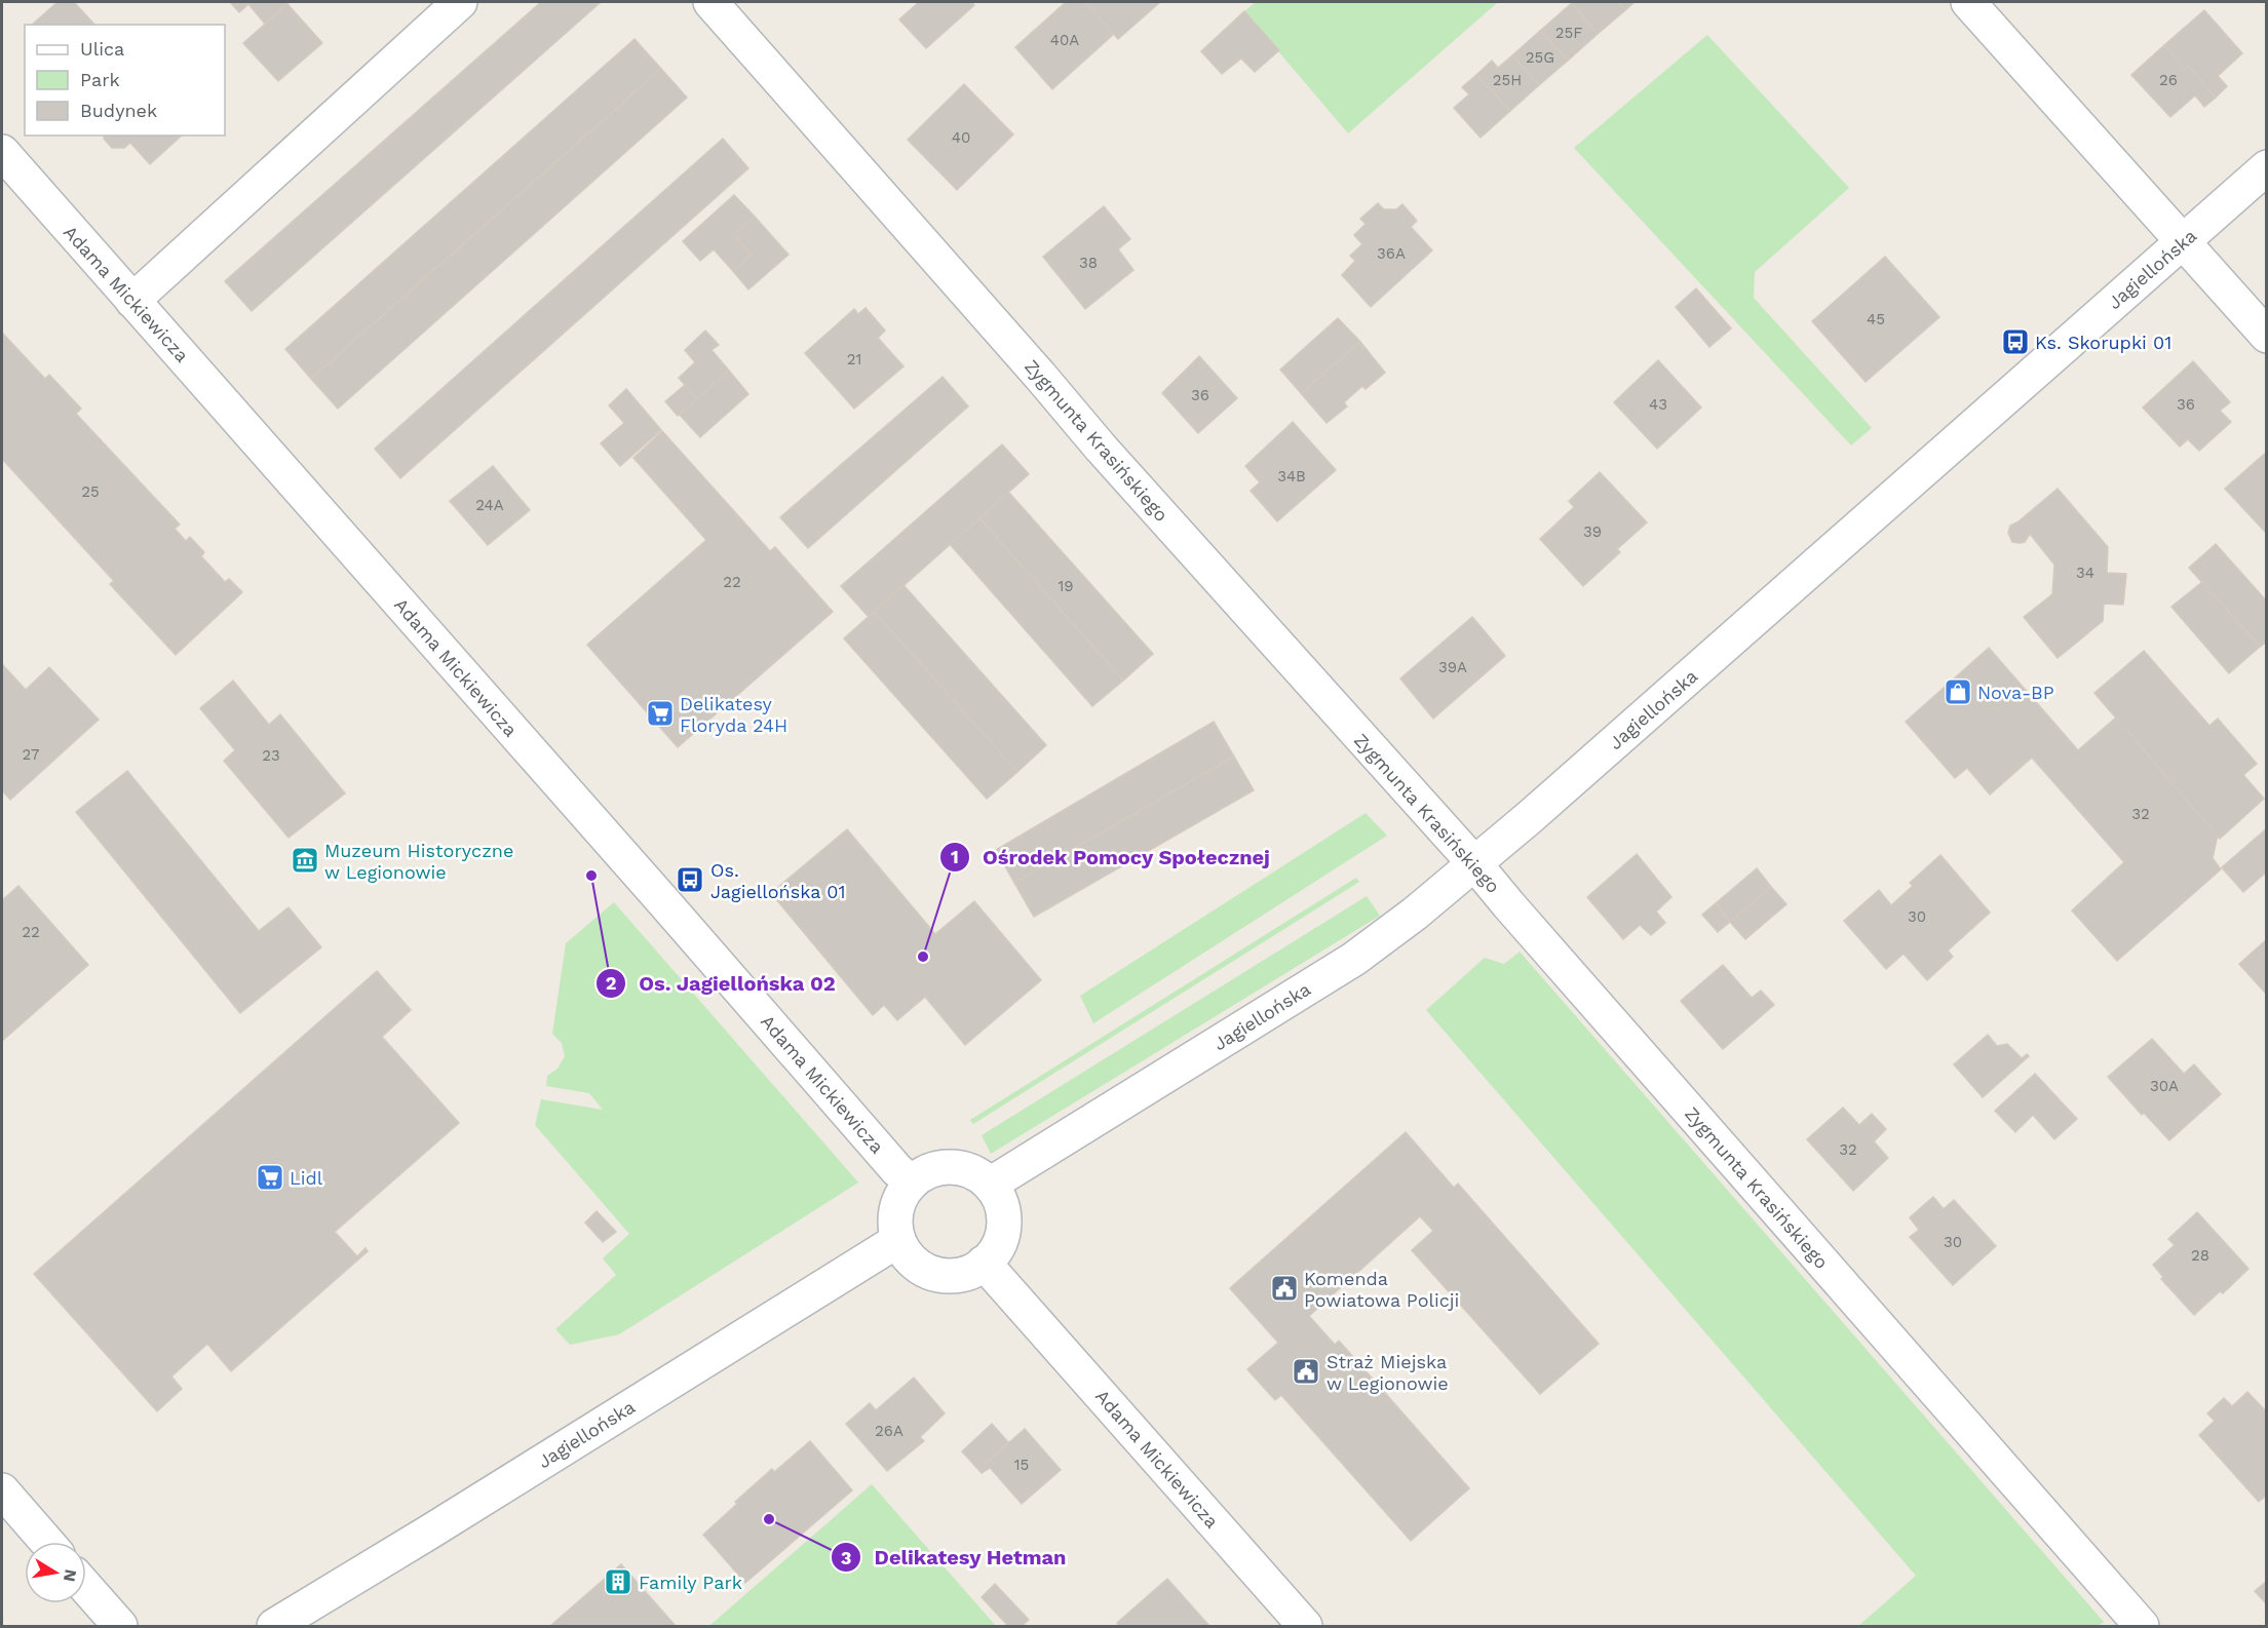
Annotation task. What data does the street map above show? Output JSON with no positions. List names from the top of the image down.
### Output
{
  "streets": {
    "street": ["Jagiellońska", "Adama Mickiewicza", "Zygmunta Krasińskiego"]
  },
  "crossings": [
    ["Jagiellońska", "Adama Mickiewicza"],
    ["Jagiellońska", "Zygmunta Krasińskiego"]
  ],
  "places": {
    "bus stop": ["Ks. Skorupki 01", "Os. Jagiellońska 01"],
    "shop": ["Nova-BP"],
    "supermarket": ["Delikatesy Floryda 24H", "Lidl"],
    "museum": ["Muzeum Historyczne w Legionowie"],
    "other": ["Os. Jagiellońska 02", "Ośrodek Pomocy Społecznej", "Delikatesy Hetman"],
    "public building": ["Komenda Powiatowa Policji", "Straż Miejska w Legionowie"],
    "building": ["Family Park"]
  },
  "house_numbers": [
    "25F",
    "40A",
    "25G",
    "25H",
    "26",
    "40",
    "36A",
    "38",
    "45",
    "21",
    "36",
    "43",
    "36",
    "34B",
    "25",
    "24A",
    "39",
    "34",
    "22",
    "19",
    "39A",
    "27",
    "23",
    "32",
    "30",
    "22",
    "30A",
    "32",
    "30",
    "28",
    "26A",
    "15"
  ],
  "legend": ["Ulica", "Park", "Budynek"],
  "north": "right"
}
